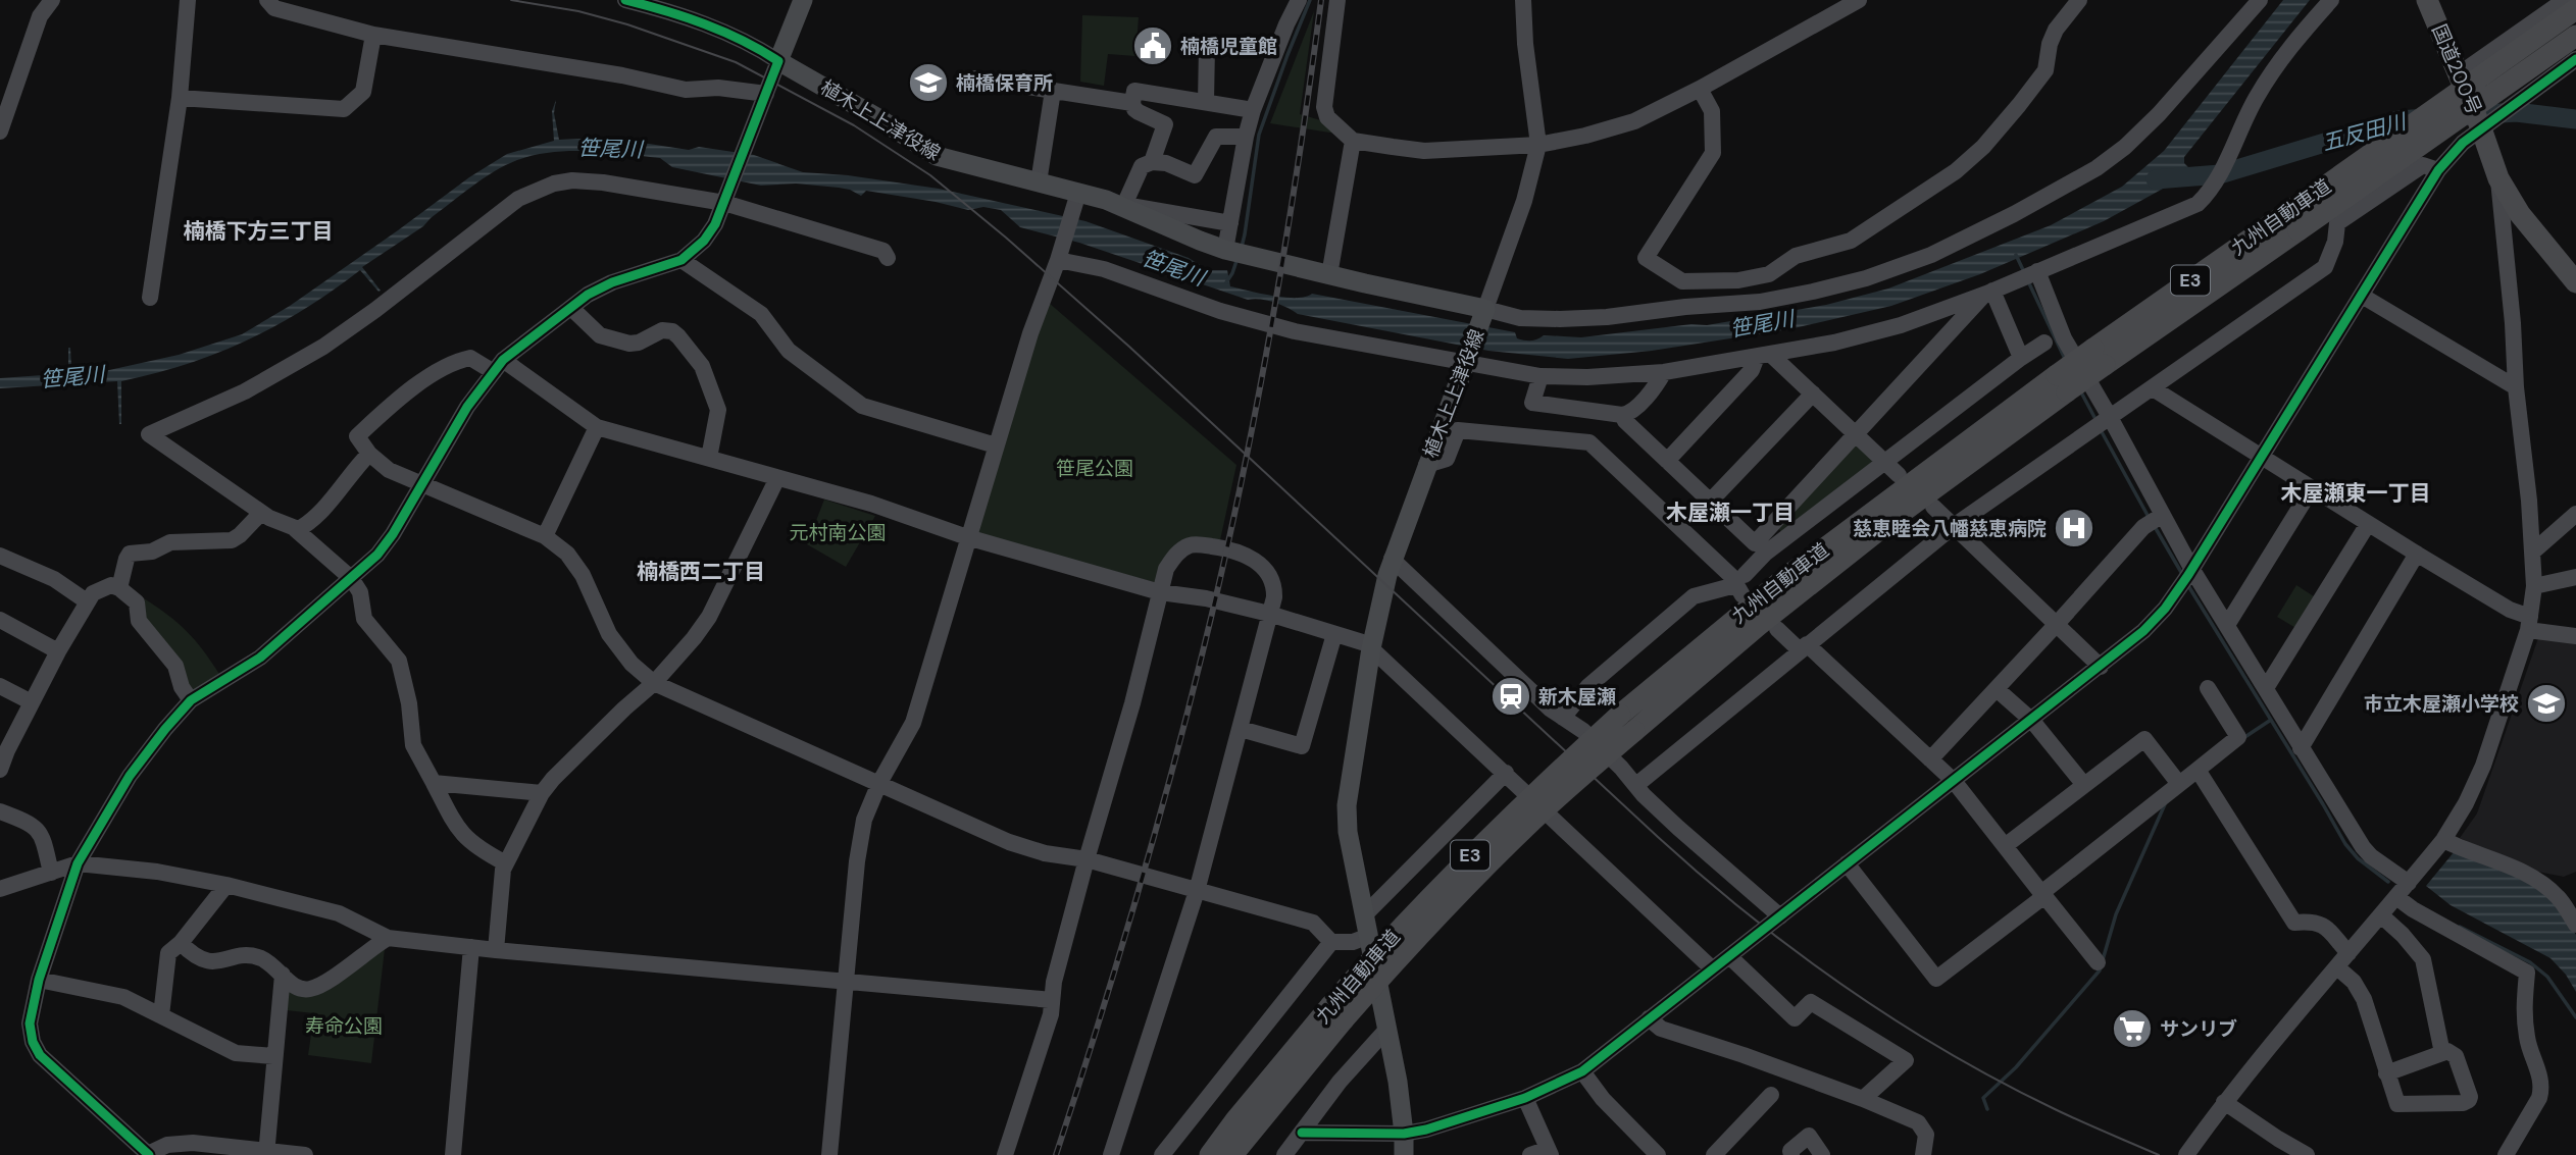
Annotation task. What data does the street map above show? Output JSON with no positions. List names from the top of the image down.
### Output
{
  "streets": {
    "highway": ["国道200号", "九州自動車道", "E3"],
    "main road": ["植木上上津役線"]
  },
  "districts": [
    "楠橋下方三丁目",
    "木屋瀬東一丁目",
    "木屋瀬一丁目",
    "楠橋西二丁目"
  ],
  "water": ["五反田川", "笹尾川"],
  "parks": ["笹尾公園", "元村南公園", "寿命公園"],
  "places": {
    "public building": ["楠橋児童館"],
    "school or university": ["楠橋保育所", "市立木屋瀬小学校"],
    "hospital": ["慈恵睦会八幡慈恵病院"],
    "station": ["新木屋瀬"],
    "supermarket": ["サンリブ"]
  }
}
